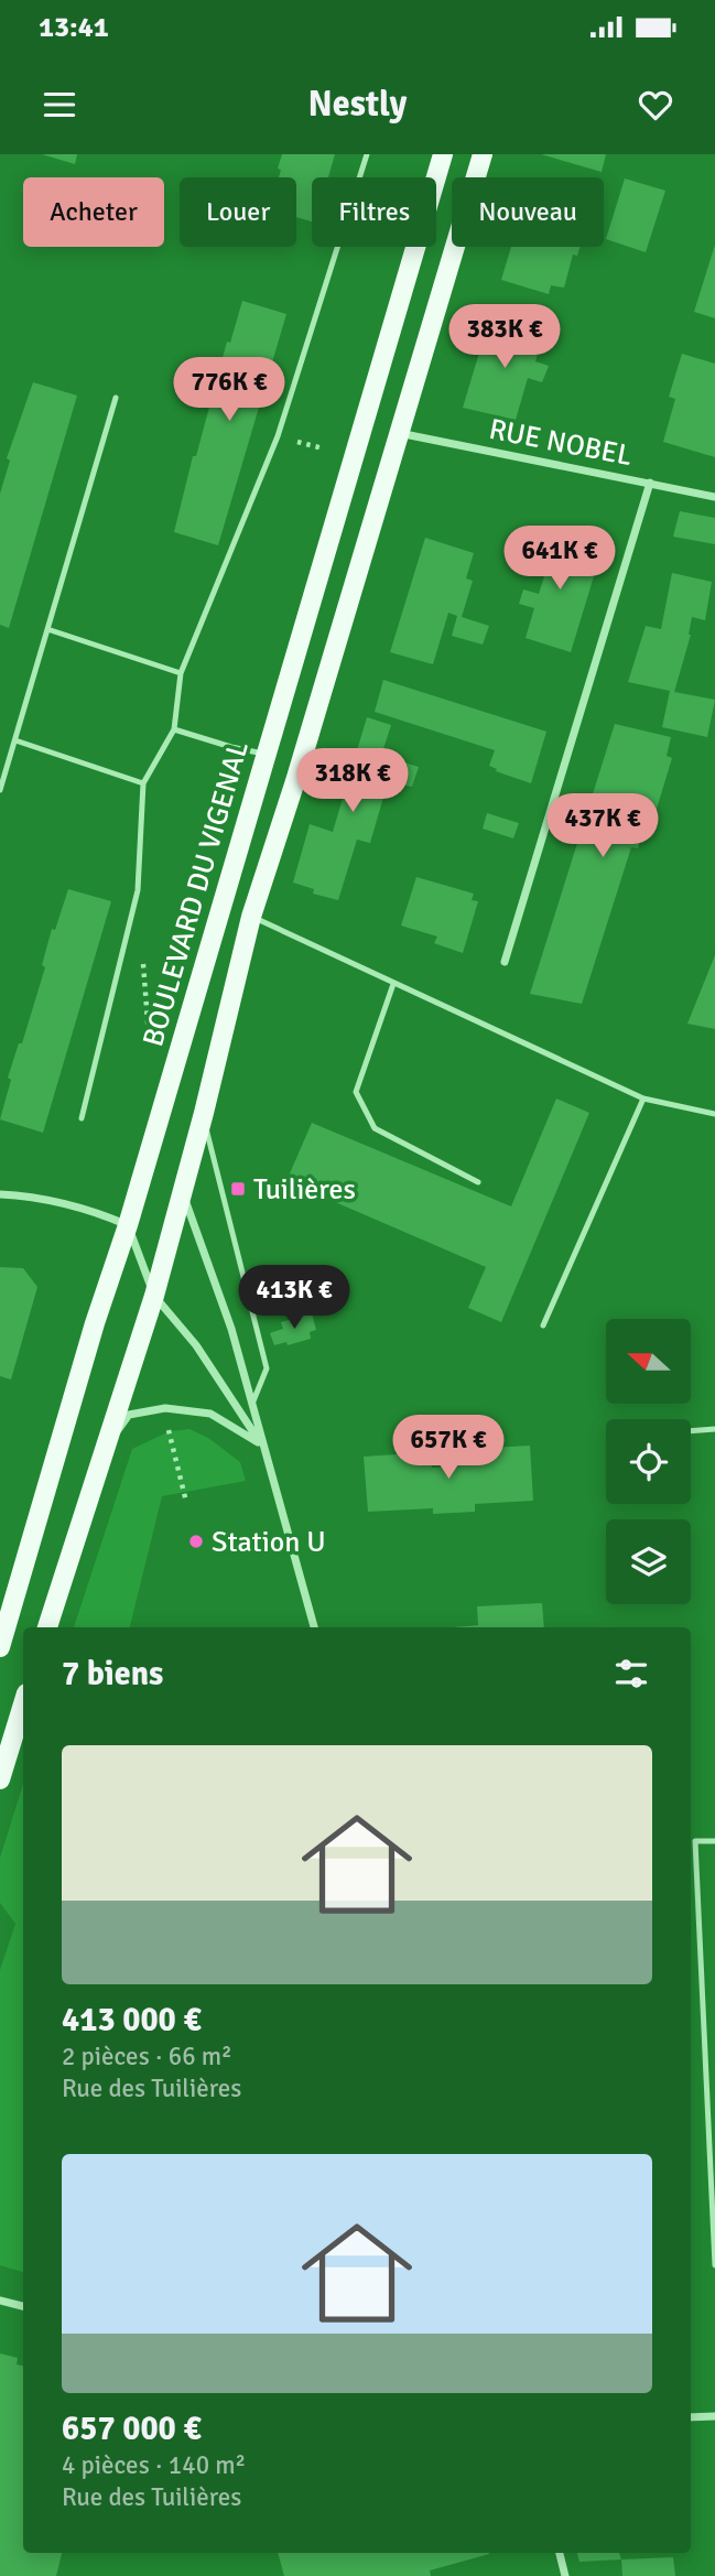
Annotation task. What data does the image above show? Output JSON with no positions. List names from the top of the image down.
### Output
{
  "streets": {
    "main road": ["BOULEVARD DU VIGENAL"],
    "street": ["RUE NOBEL"]
  },
  "places": {
    "transit": ["Tuilières"],
    "other": ["Station U"]
  },
  "north": "left",
  "page": {
    "status": "13:41",
    "header": "Nestly",
    "chip": [
      "Acheter",
      "Louer",
      "Filtres",
      "Nouveau"
    ],
    "price": [
      "383K €",
      "776K €",
      "641K €",
      "318K €",
      "437K €",
      "413K €",
      "657K €"
    ],
    "heading": "7 biens",
    "list": [
      {
        "name": "413 000 €",
        "note": "2 pièces · 66 m² · Rue des Tuilières"
      },
      {
        "name": "657 000 €",
        "note": "4 pièces · 140 m² · Rue des Tuilières"
      }
    ]
  }
}
